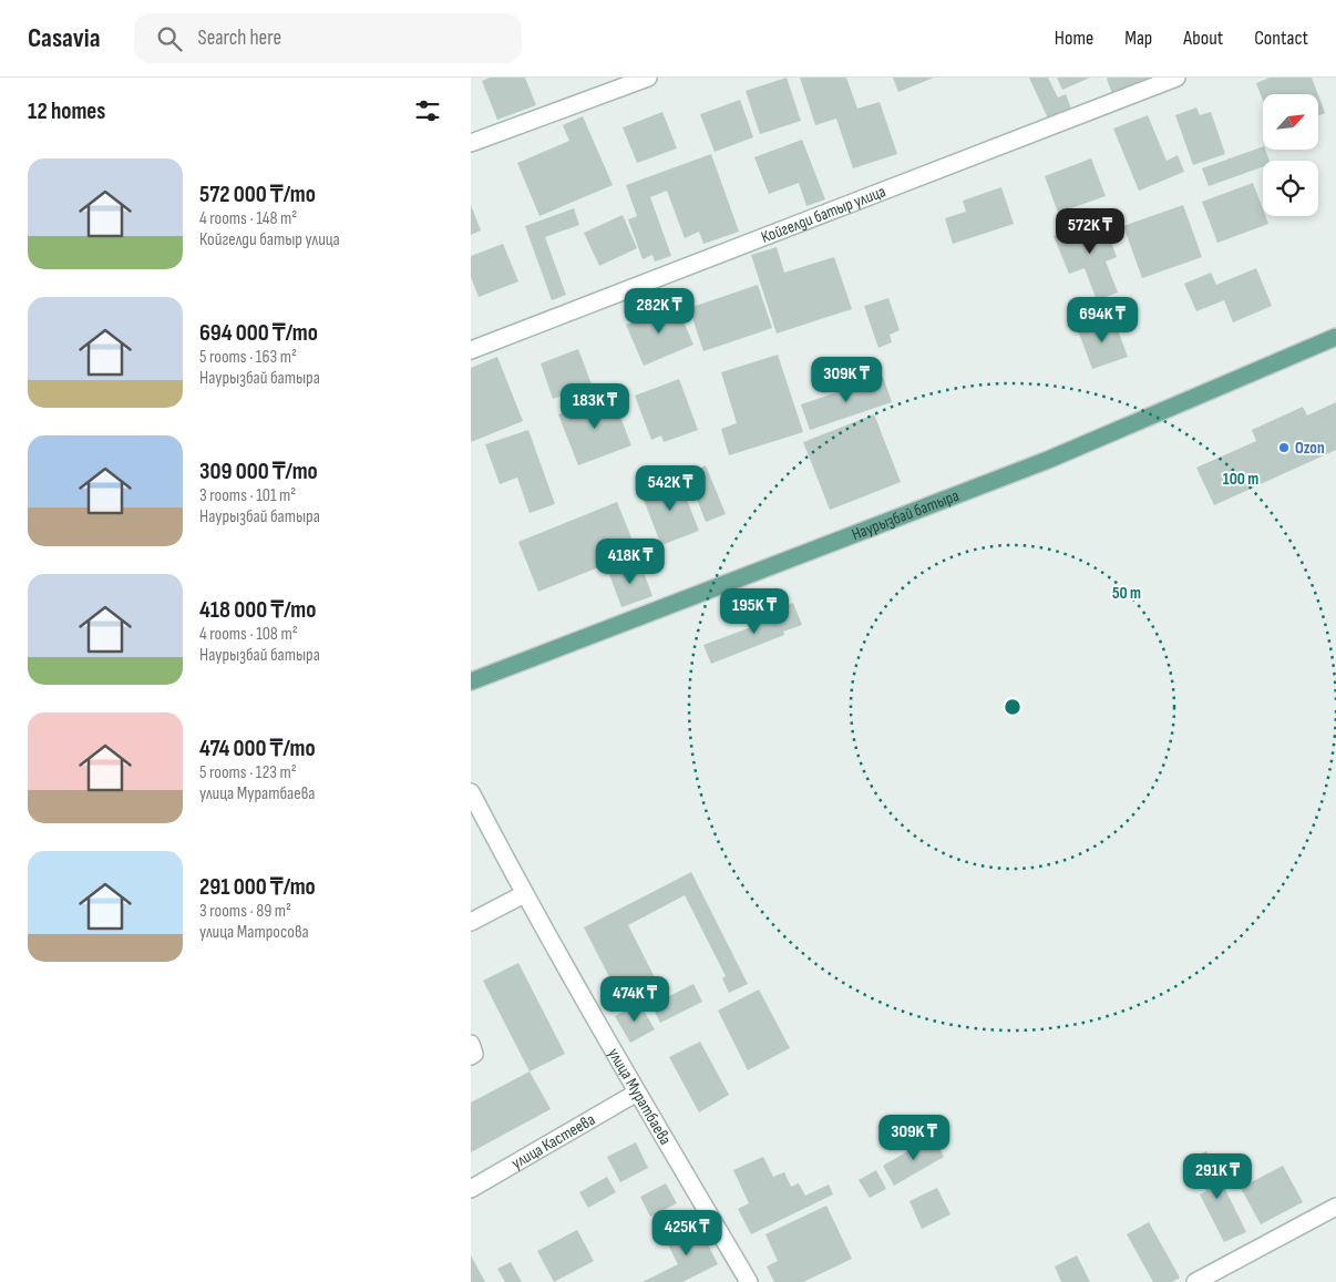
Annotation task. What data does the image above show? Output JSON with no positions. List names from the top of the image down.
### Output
{
  "streets": {
    "main road": ["Наурызбай батыра"],
    "street": ["Койгелди батыр улица", "улица Муратбаева", "улица Кастеева"]
  },
  "crossings": [
    ["улица Муратбаева", "улица Кастеева"]
  ],
  "places": ["Ozon"],
  "north": "top right",
  "page": {
    "header": "Casavia",
    "search": "Search here",
    "nav": [
      "Home",
      "Map",
      "About",
      "Contact"
    ],
    "heading": "12 homes",
    "list": [
      {
        "name": "572 000 ₸/mo",
        "note": "4 rooms · 148 m² · Койгелди батыр улица"
      },
      {
        "name": "694 000 ₸/mo",
        "note": "5 rooms · 163 m² · Наурызбай батыра"
      },
      {
        "name": "309 000 ₸/mo",
        "note": "3 rooms · 101 m² · Наурызбай батыра"
      },
      {
        "name": "418 000 ₸/mo",
        "note": "4 rooms · 108 m² · Наурызбай батыра"
      },
      {
        "name": "474 000 ₸/mo",
        "note": "5 rooms · 123 m² · улица Муратбаева"
      },
      {
        "name": "291 000 ₸/mo",
        "note": "3 rooms · 89 m² · улица Матросова"
      }
    ],
    "price": [
      "572K ₸",
      "282K ₸",
      "694K ₸",
      "309K ₸",
      "183K ₸",
      "542K ₸",
      "418K ₸",
      "195K ₸",
      "474K ₸",
      "309K ₸",
      "291K ₸",
      "425K ₸"
    ]
  },
  "rings": ["100 m", "50 m"]
}
